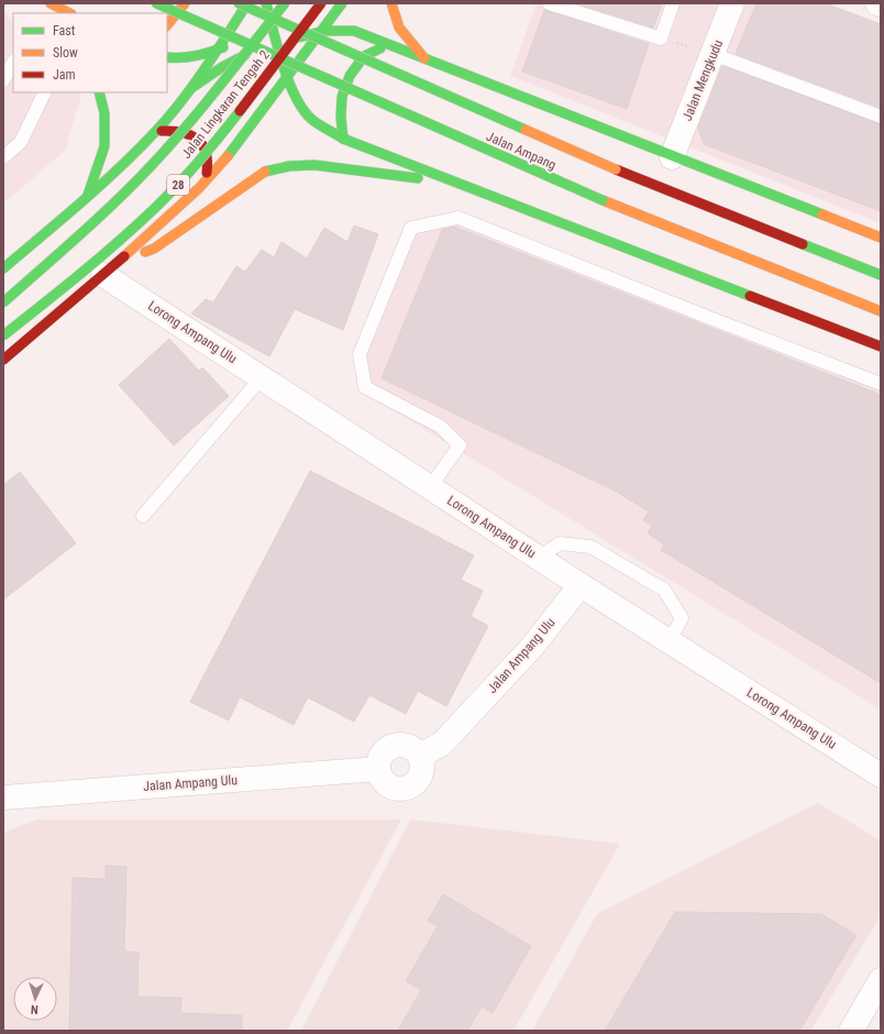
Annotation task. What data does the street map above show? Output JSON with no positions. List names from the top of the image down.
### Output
{
  "streets": {
    "main road": ["Jalan Lingkaran Tengah 2", "Jalan Ampang", "28"],
    "street": ["Jalan Mengkudu", "Lorong Ampang Ulu", "Jalan Ampang Ulu"]
  },
  "crossings": [
    ["Lorong Ampang Ulu", "Jalan Ampang Ulu"]
  ],
  "legend": ["Fast", "Slow", "Jam"],
  "north": "bottom"
}
